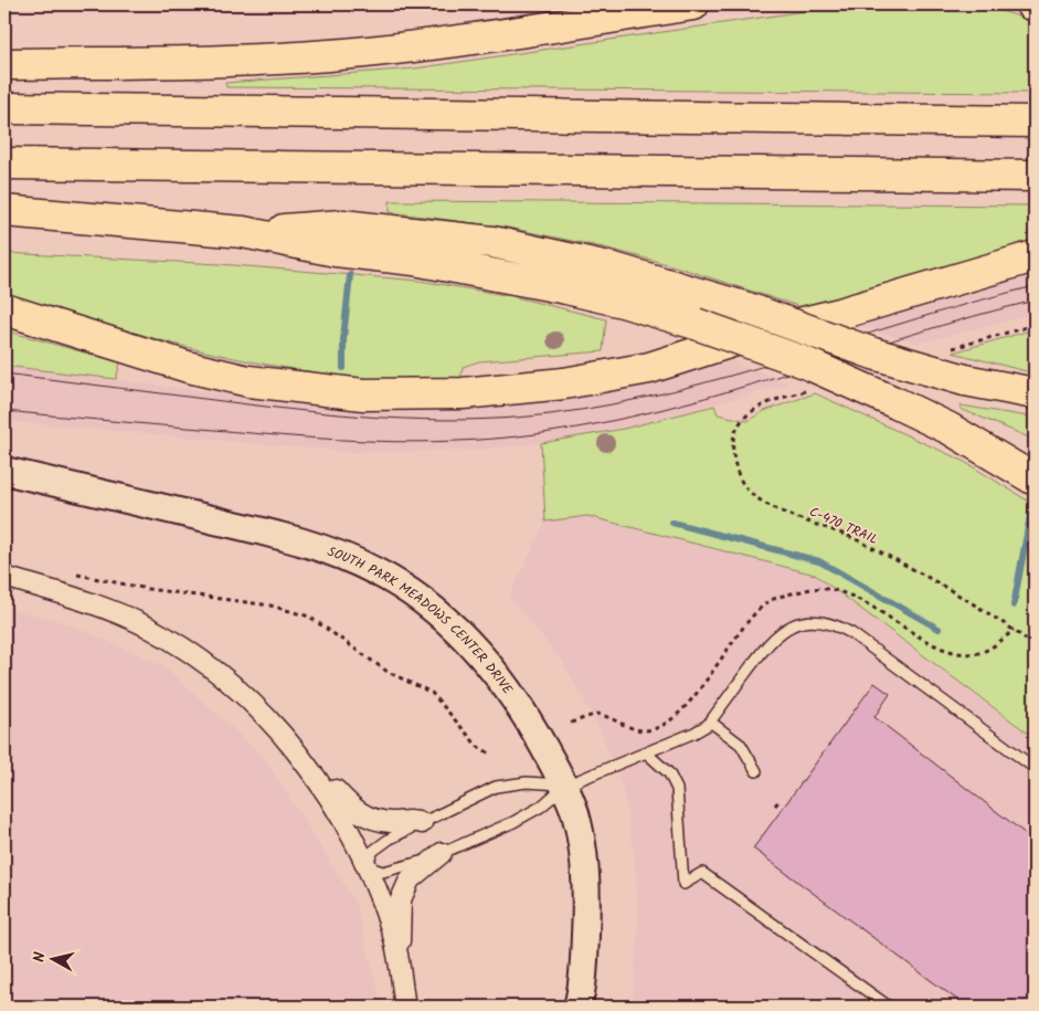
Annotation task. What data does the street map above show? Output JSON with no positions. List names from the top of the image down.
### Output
{
  "streets": {
    "main road": ["SOUTH PARK MEADOWS CENTER DRIVE"],
    "path": ["C-470 TRAIL"]
  },
  "north": "left"
}
